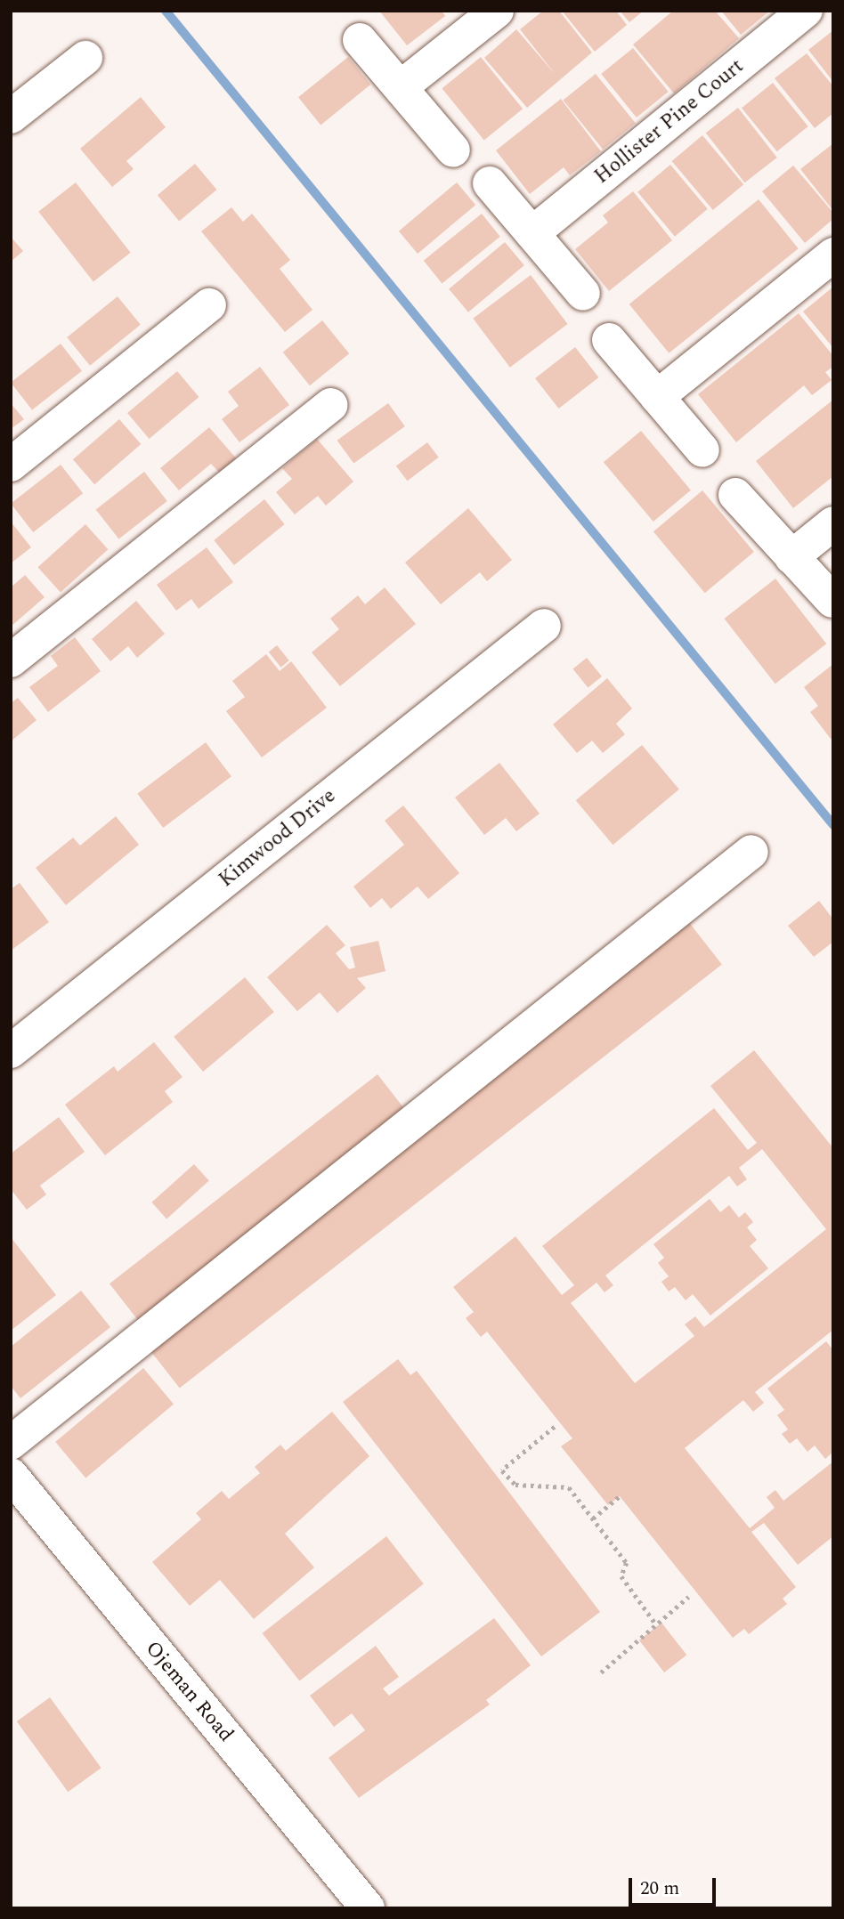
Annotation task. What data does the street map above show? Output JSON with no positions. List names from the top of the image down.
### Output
{
  "streets": {
    "street": ["Hollister Pine Court", "Kimwood Drive", "Ojeman Road"]
  },
  "scale_bar": "20 m"
}
